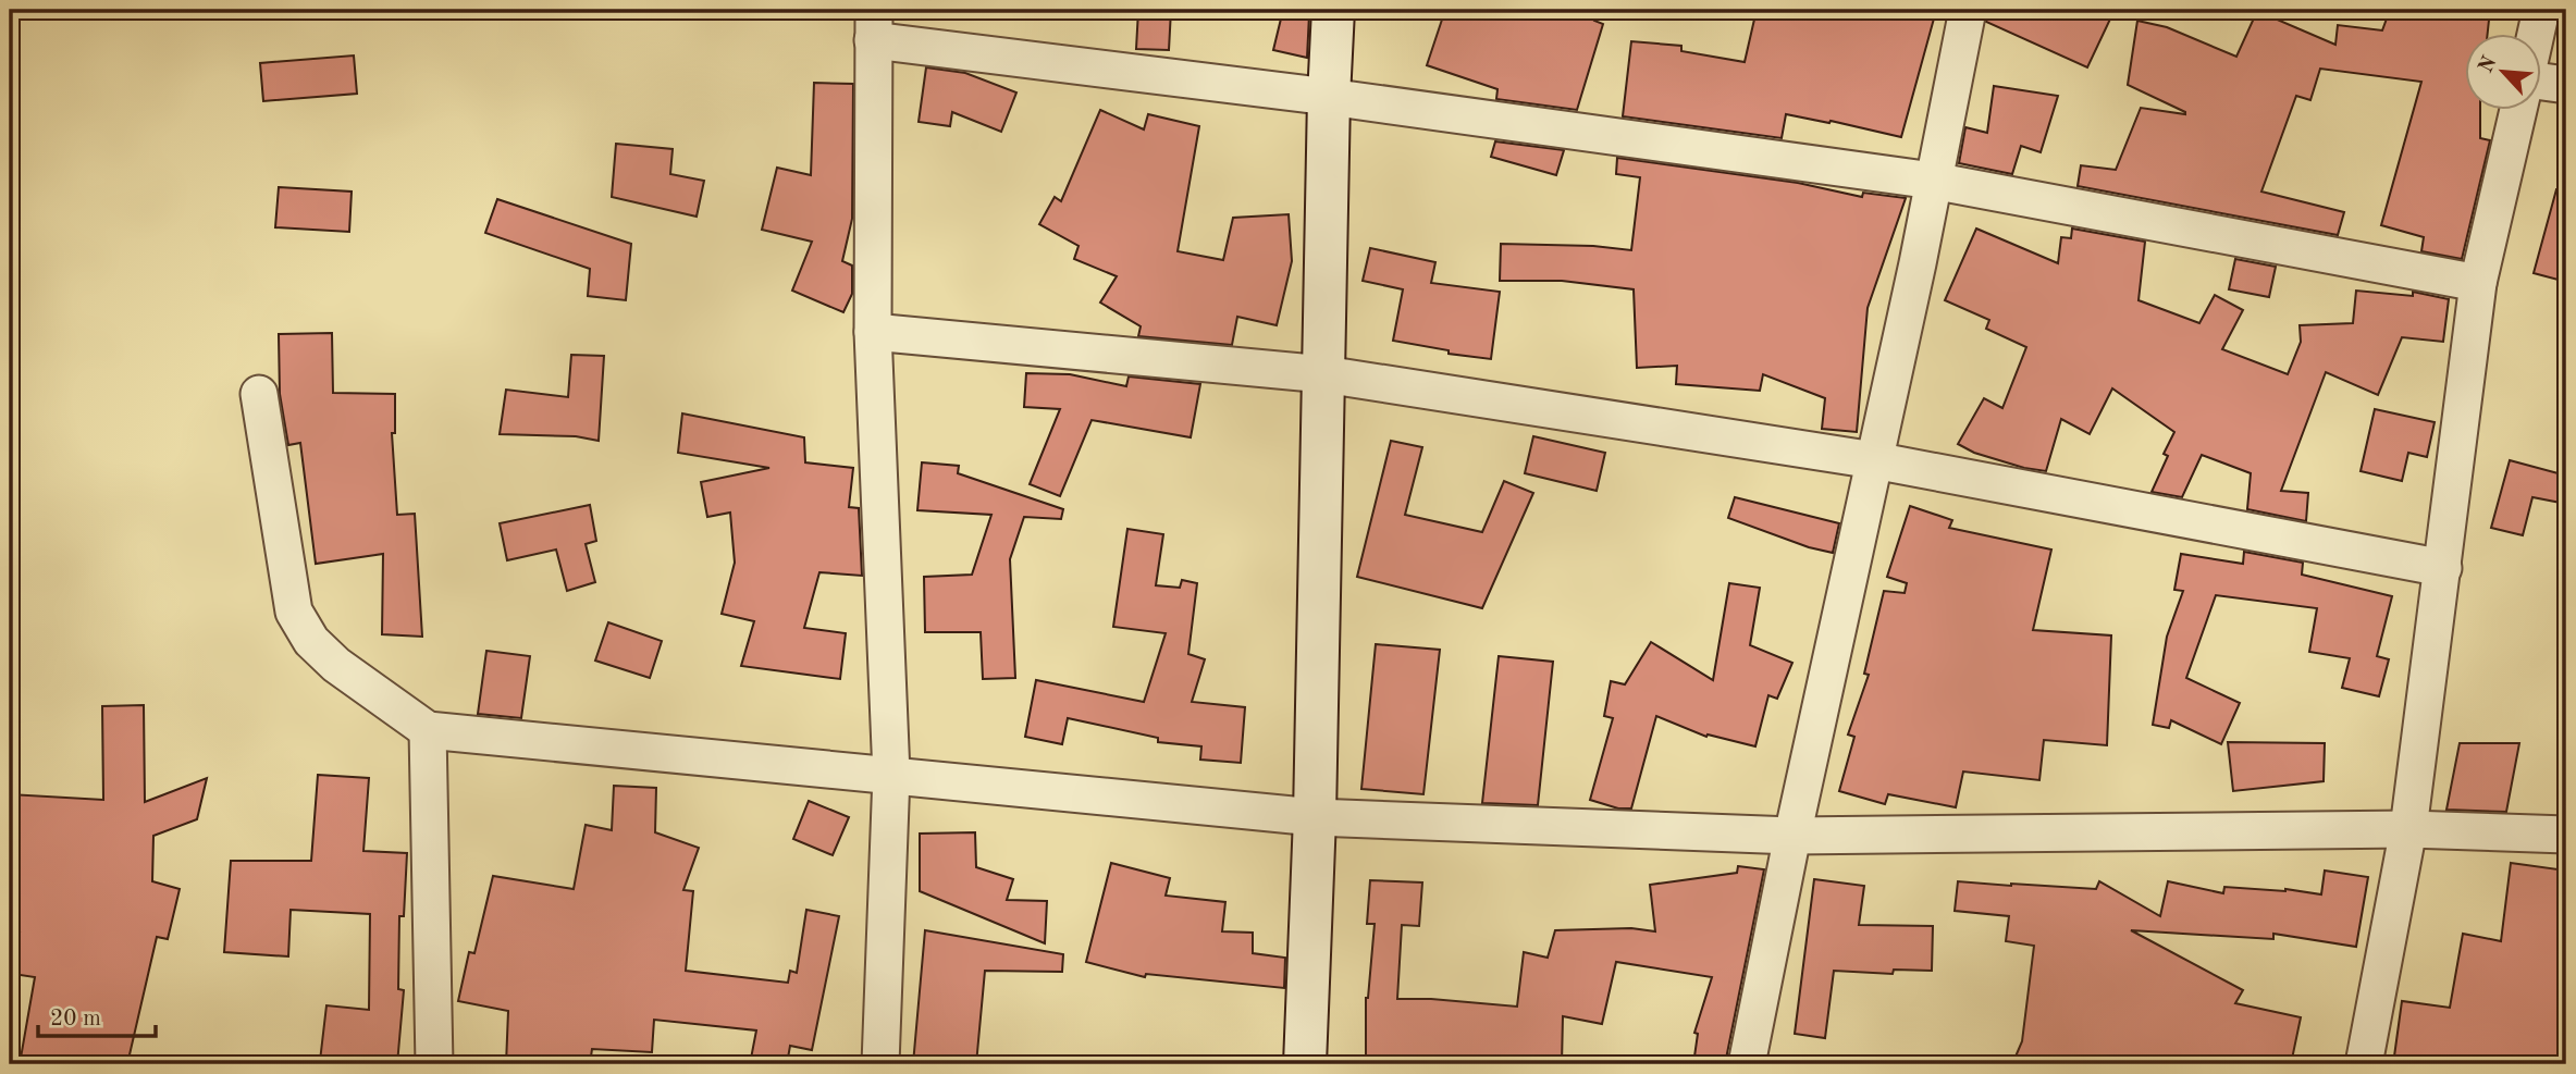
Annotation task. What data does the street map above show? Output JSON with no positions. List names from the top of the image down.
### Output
{
  "scale_bar": "20 m",
  "north": "top left"
}
